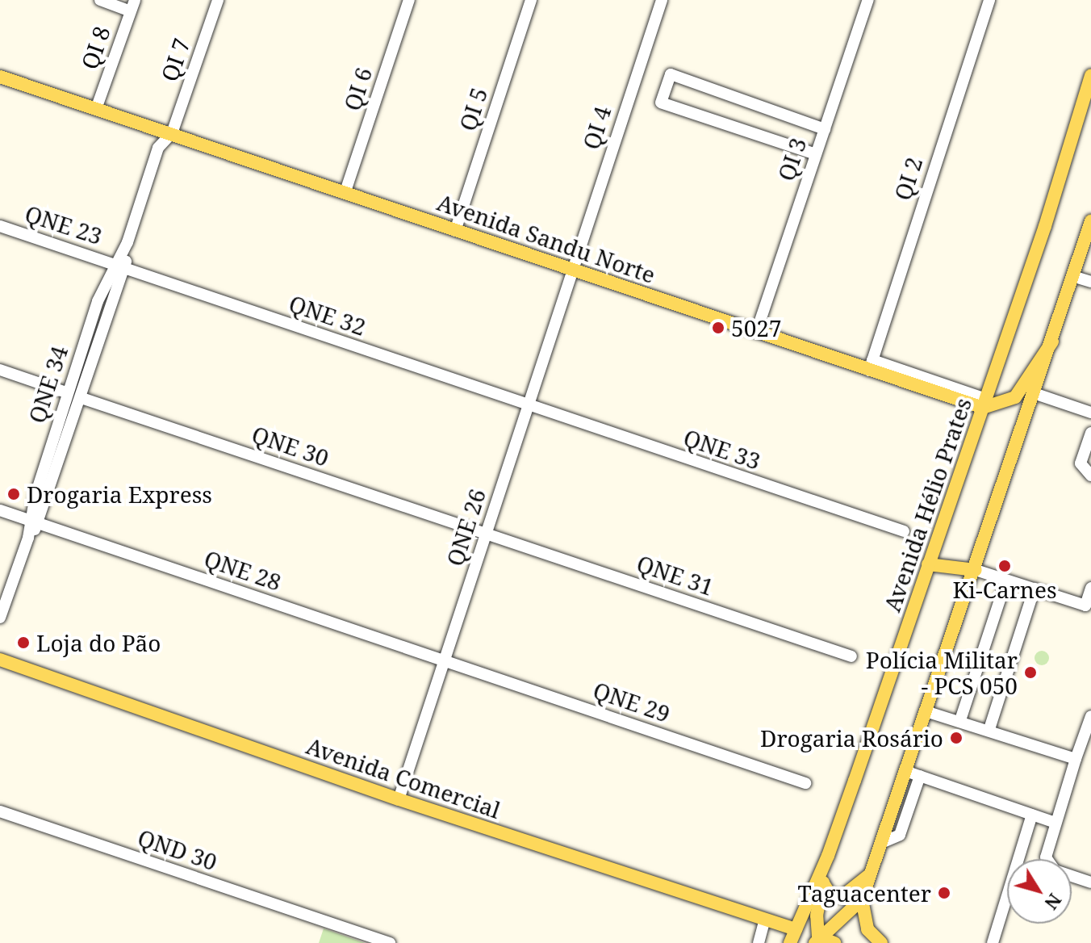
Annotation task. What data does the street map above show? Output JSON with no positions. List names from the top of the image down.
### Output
{
  "streets": {
    "main road": ["Avenida Sandu Norte", "Avenida Hélio Prates", "Avenida Comercial"],
    "street": [
      "QI 8",
      "QI 7",
      "QI 6",
      "QI 5",
      "QI 4",
      "QI 3",
      "QI 2",
      "QNE 23",
      "QNE 32",
      "QNE 34",
      "QNE 30",
      "QNE 33",
      "QNE 26",
      "QNE 28",
      "QNE 31",
      "QNE 29",
      "QND 30"
    ]
  },
  "crossings": [
    ["QI 8", "Avenida Sandu Norte"],
    ["QI 7", "QNE 23"],
    ["QI 7", "Avenida Sandu Norte"],
    ["QI 7", "QNE 32"],
    ["QI 7", "QNE 34"],
    ["QI 6", "Avenida Sandu Norte"],
    ["QI 5", "Avenida Sandu Norte"],
    ["QI 4", "Avenida Sandu Norte"],
    ["QI 4", "QNE 26"],
    ["QI 3", "Avenida Sandu Norte"],
    ["QI 2", "Avenida Sandu Norte"],
    ["QNE 23", "QNE 32"],
    ["QNE 23", "QNE 34"],
    ["Avenida Sandu Norte", "Avenida Hélio Prates"],
    ["Avenida Sandu Norte", "QNE 26"],
    ["QNE 32", "QNE 34"],
    ["QNE 32", "QNE 33"],
    ["QNE 32", "QNE 26"],
    ["QNE 34", "QNE 30"],
    ["QNE 34", "QNE 28"],
    ["QNE 30", "QNE 26"],
    ["QNE 30", "QNE 31"],
    ["QNE 33", "QNE 26"],
    ["Avenida Hélio Prates", "Avenida Comercial"],
    ["QNE 26", "QNE 28"],
    ["QNE 26", "QNE 31"],
    ["QNE 26", "QNE 29"],
    ["QNE 26", "Avenida Comercial"],
    ["QNE 28", "QNE 29"]
  ],
  "places": [
    "5027",
    "Drogaria Express",
    "Ki-Carnes",
    "Loja do Pão",
    "Polícia Militar - PCS 050",
    "Drogaria Rosário",
    "Taguacenter"
  ],
  "north": "bottom right"
}
